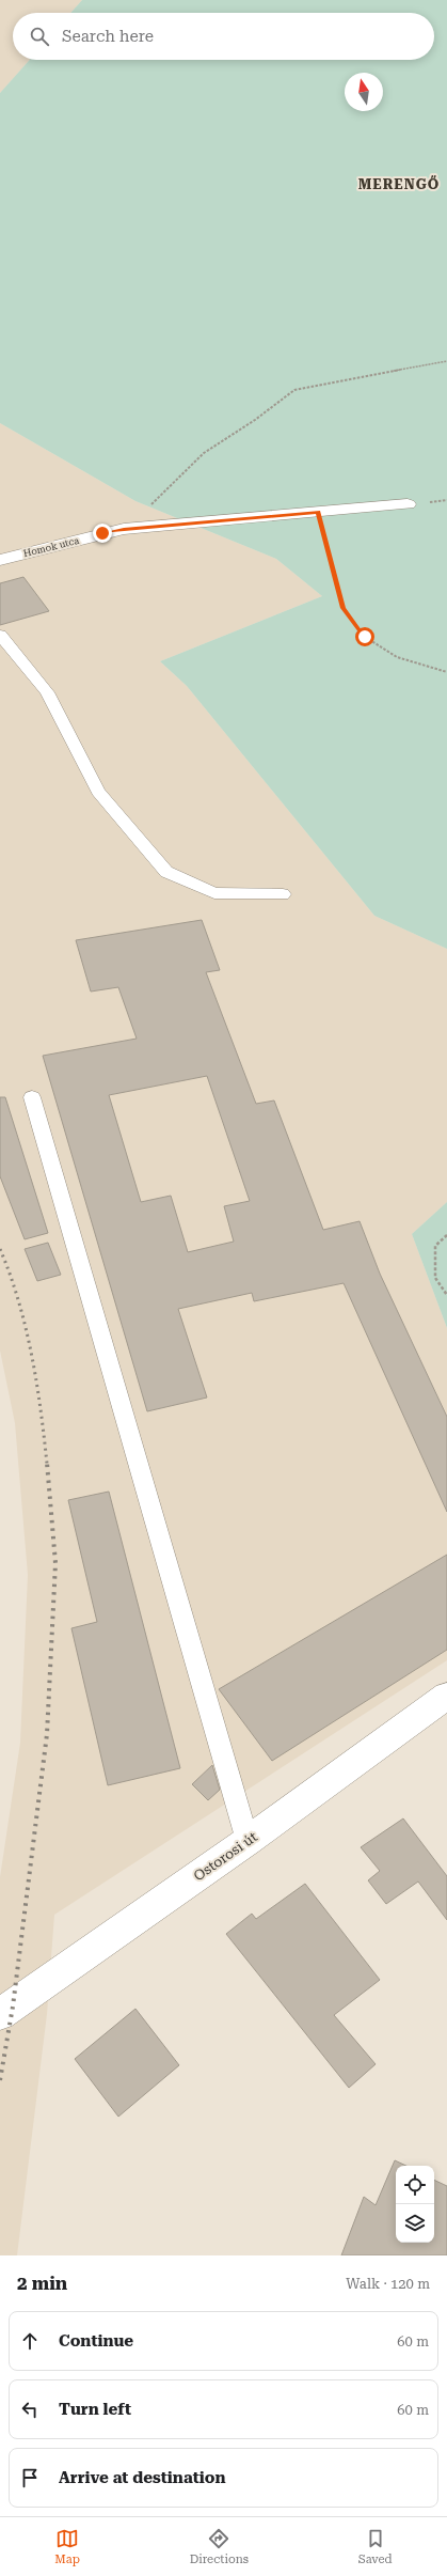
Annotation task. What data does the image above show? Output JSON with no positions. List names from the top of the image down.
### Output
{
  "streets": {
    "street": ["Homok utca", "Ostorosi út"]
  },
  "districts": ["MERENGŐ"],
  "north": "top",
  "page": {
    "search": "Search here",
    "heading": ["2 min", "Walk · 120 m"],
    "list": [
      ["Continue", "60 m"],
      ["Turn left", "60 m"],
      "Arrive at destination"
    ],
    "nav": ["Map", "Directions", "Saved"]
  }
}
